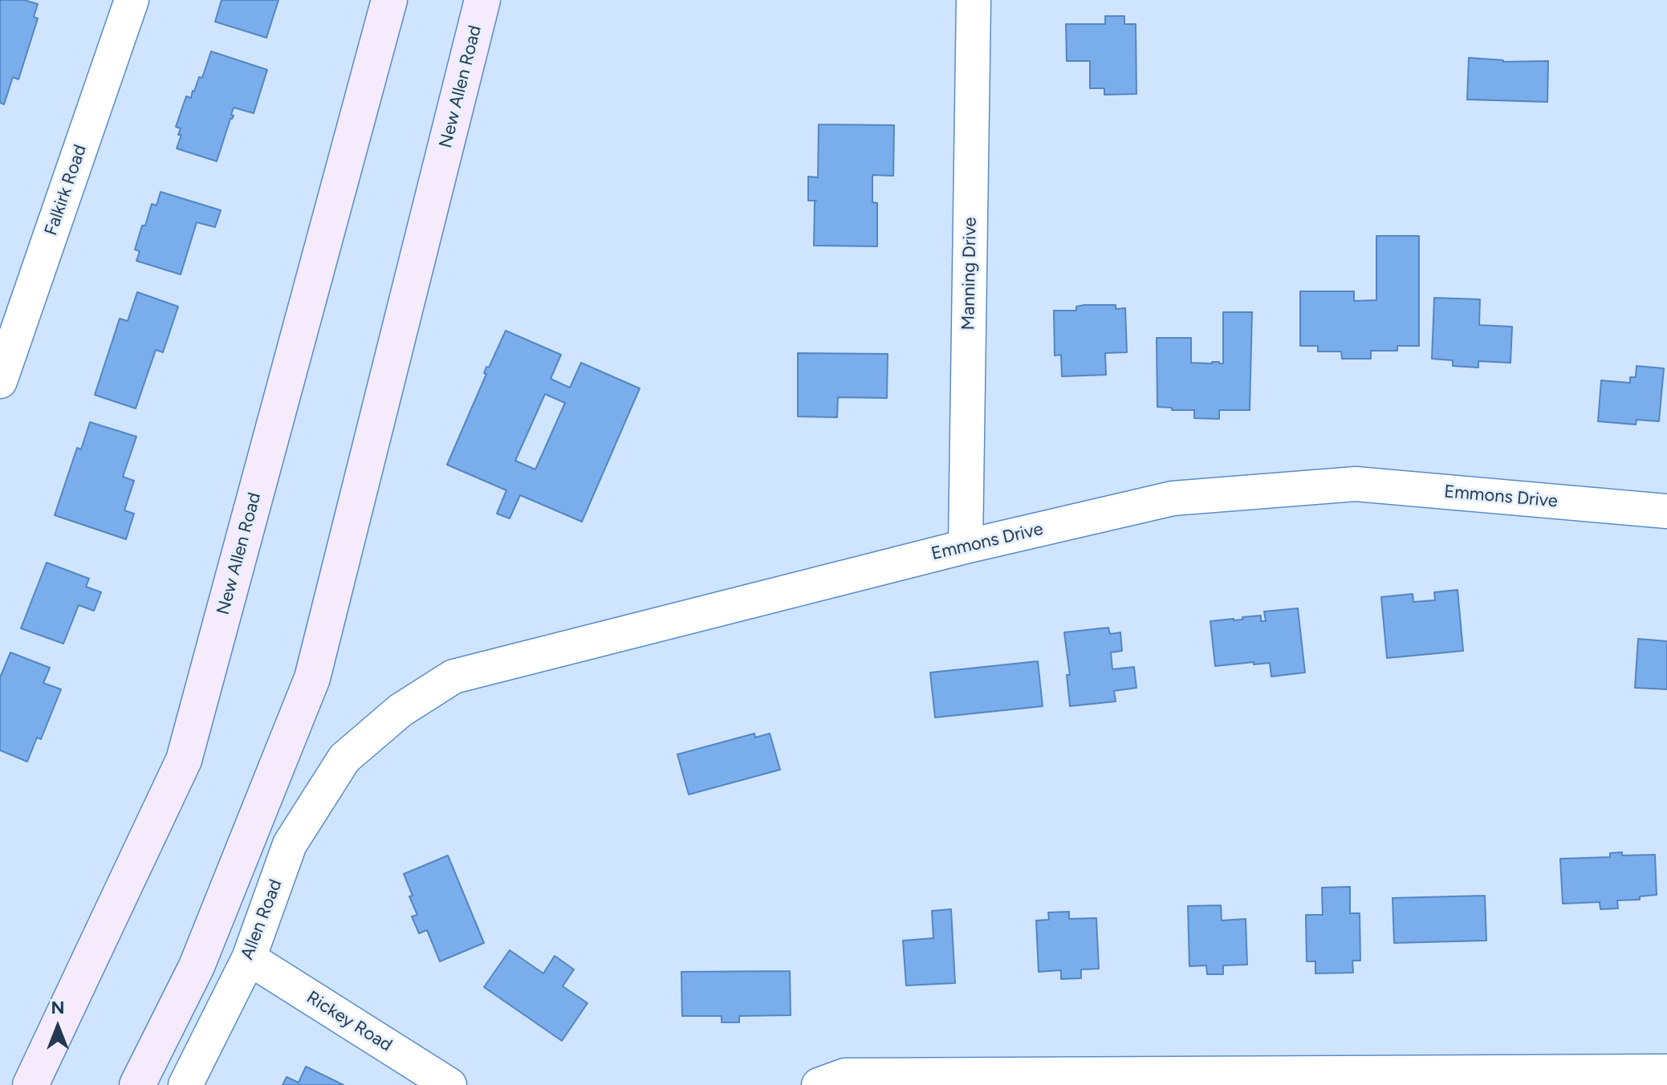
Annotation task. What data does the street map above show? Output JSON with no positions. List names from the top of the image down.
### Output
{
  "streets": {
    "main road": ["New Allen Road"],
    "street": [
      "Falkirk Road",
      "Manning Drive",
      "Emmons Drive",
      "Allen Road",
      "Rickey Road"
    ]
  },
  "crossings": [
    ["Manning Drive", "Emmons Drive"],
    ["Emmons Drive", "Allen Road"],
    ["Allen Road", "Rickey Road"]
  ],
  "north": "top"
}
